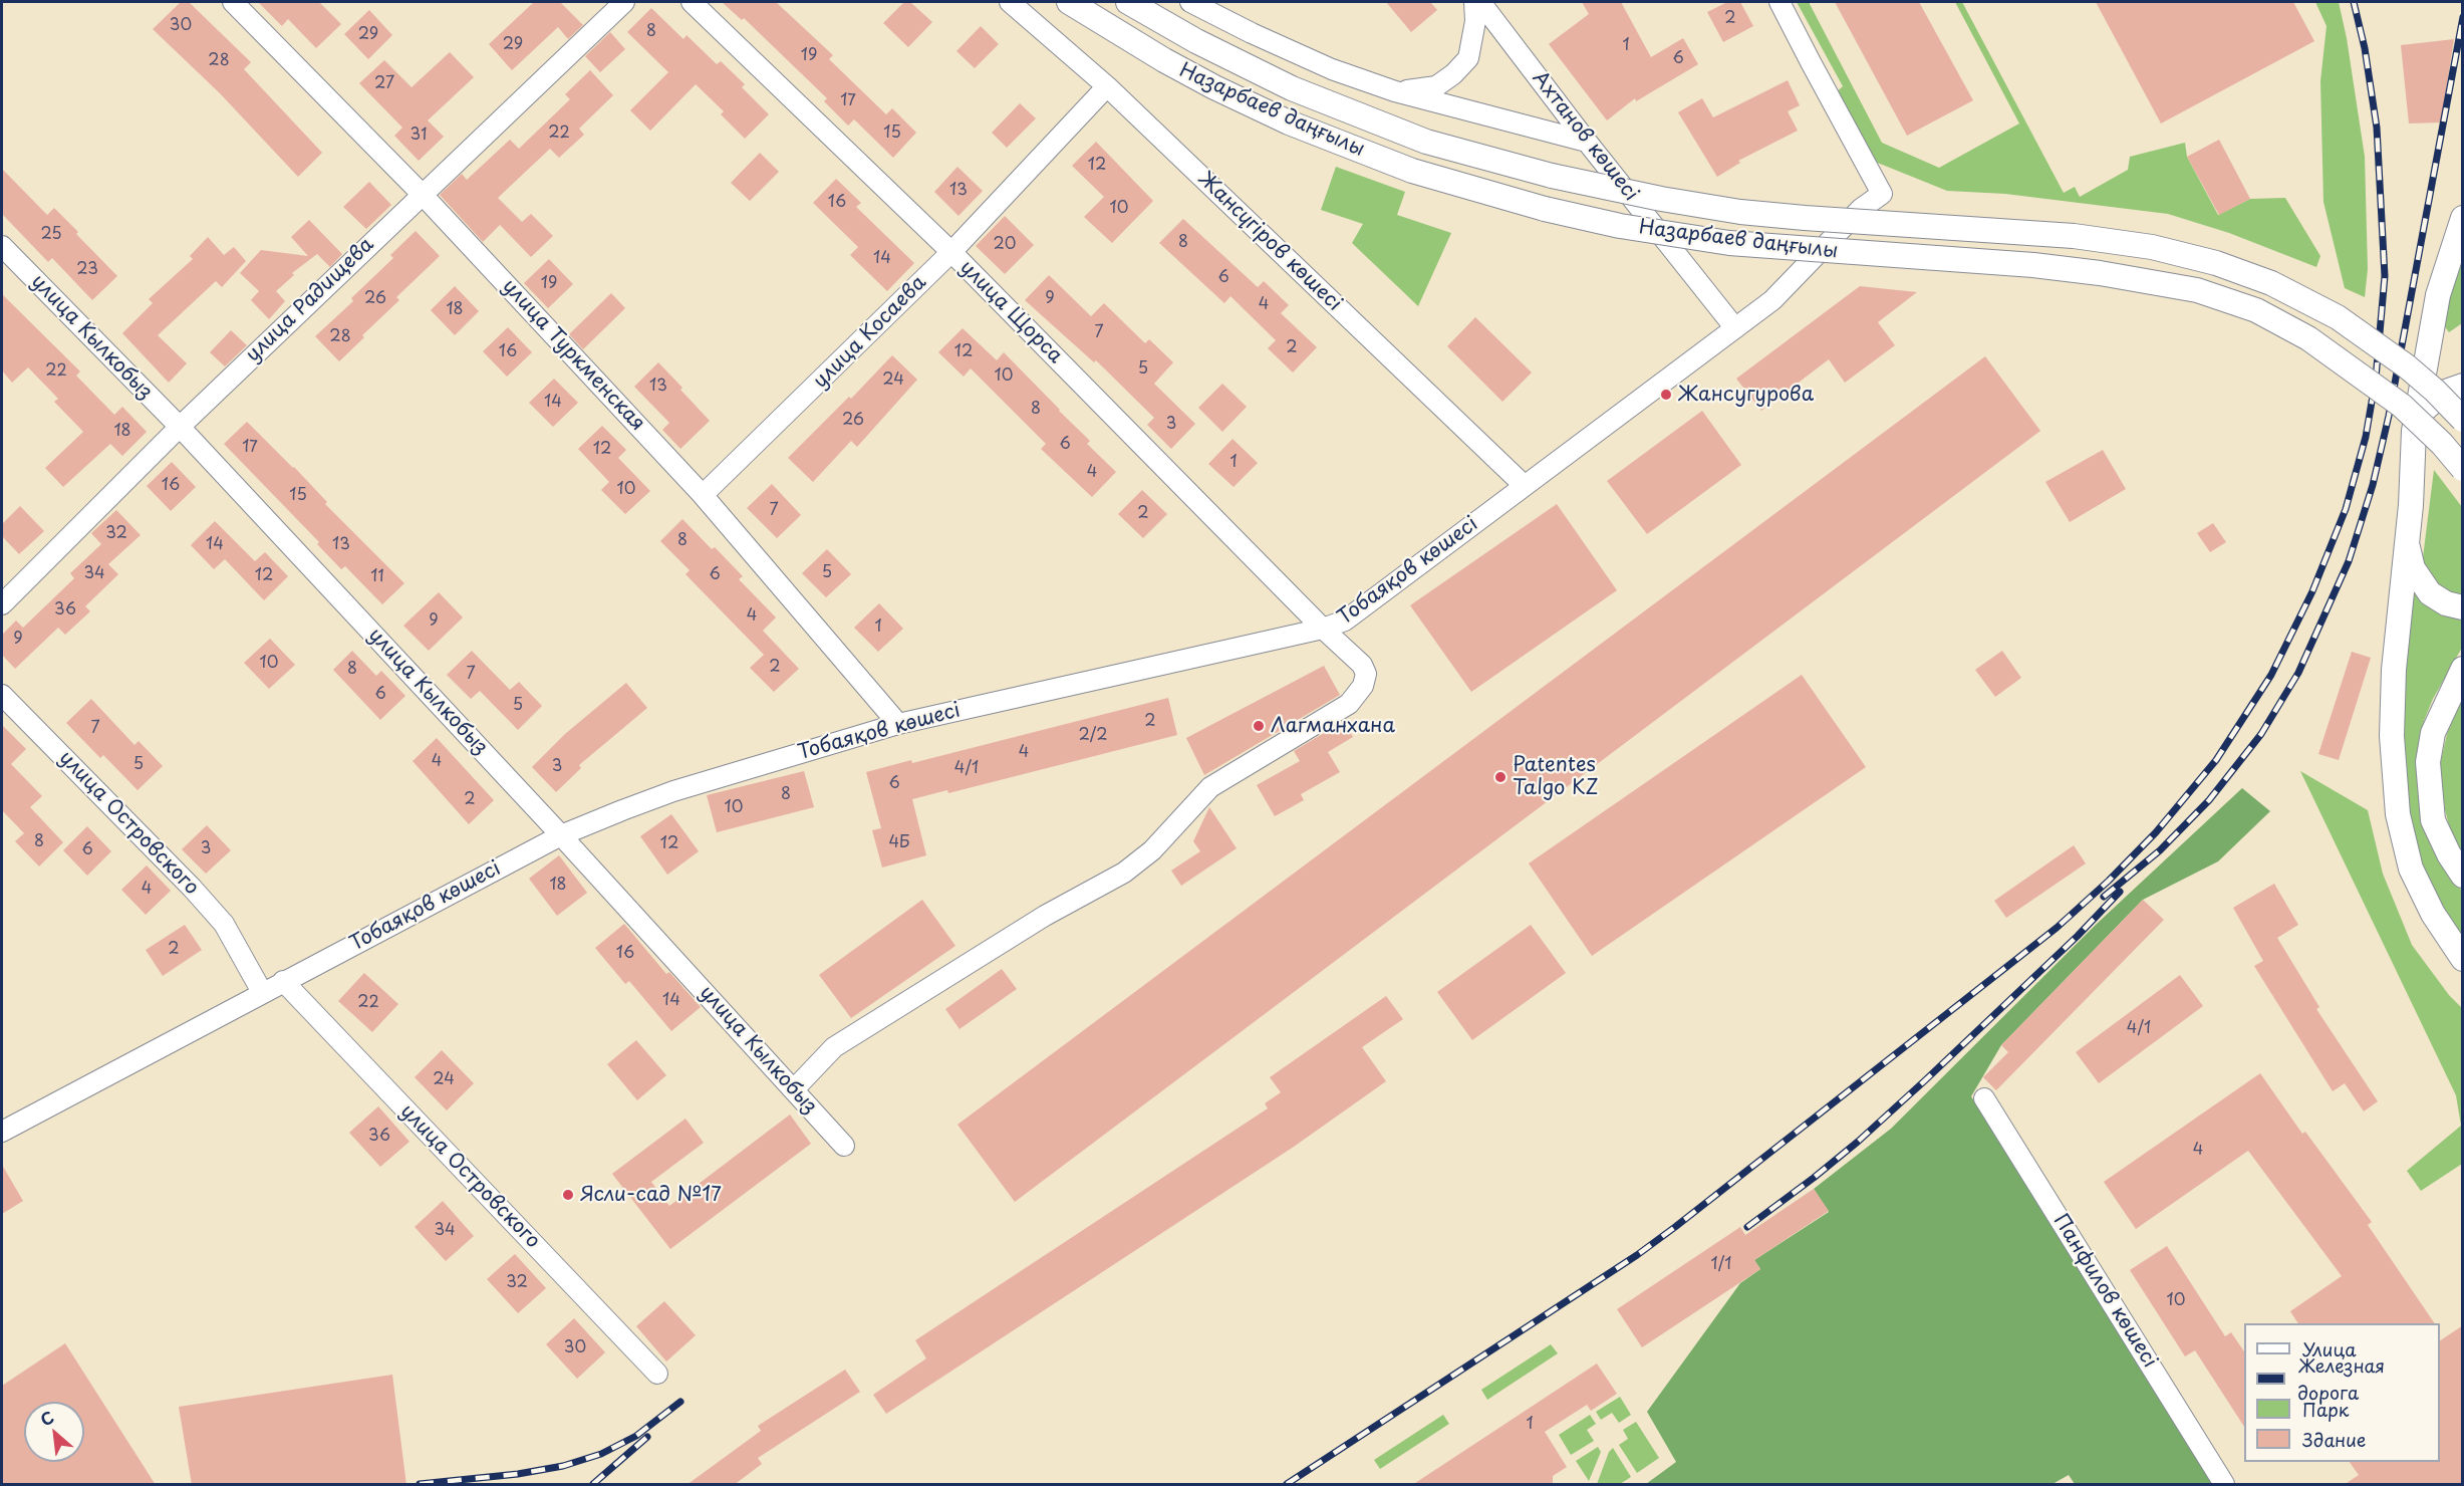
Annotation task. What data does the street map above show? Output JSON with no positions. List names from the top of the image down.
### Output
{
  "streets": {
    "main road": ["Назарбаев даңғылы"],
    "street": [
      "Ахтанов көшесі",
      "Жансүгіров көшесі",
      "улица Радищева",
      "улица Щорса",
      "улица Косаева",
      "улица Кылкобыз",
      "улица Туркменская",
      "Тобаяқов көшесі",
      "улица Островского",
      "Панфилов көшесі"
    ]
  },
  "crossings": [
    ["Ахтанов көшесі", "Тобаяқов көшесі"],
    ["Жансүгіров көшесі", "улица Косаева"],
    ["Жансүгіров көшесі", "Тобаяқов көшесі"],
    ["улица Радищева", "улица Кылкобыз"],
    ["улица Радищева", "улица Туркменская"],
    ["улица Щорса", "улица Косаева"],
    ["улица Щорса", "улица Кылкобыз"],
    ["улица Щорса", "Тобаяқов көшесі"],
    ["улица Косаева", "улица Туркменская"],
    ["улица Кылкобыз", "Тобаяқов көшесі"],
    ["улица Туркменская", "Тобаяқов көшесі"],
    ["Тобаяқов көшесі", "улица Островского"]
  ],
  "places": [
    "Жансугурова",
    "Лагманхана",
    "Patentes Talgo KZ",
    "Ясли-сад №17"
  ],
  "house_numbers": [
    "2",
    "30",
    "8",
    "29",
    "29",
    "1",
    "19",
    "6",
    "28",
    "27",
    "17",
    "22",
    "15",
    "31",
    "12",
    "13",
    "16",
    "10",
    "25",
    "8",
    "20",
    "14",
    "23",
    "6",
    "19",
    "26",
    "9",
    "4",
    "18",
    "7",
    "28",
    "2",
    "16",
    "12",
    "5",
    "22",
    "10",
    "24",
    "13",
    "14",
    "8",
    "26",
    "3",
    "18",
    "6",
    "17",
    "12",
    "1",
    "4",
    "16",
    "10",
    "15",
    "7",
    "2",
    "32",
    "8",
    "14",
    "13",
    "5",
    "34",
    "6",
    "12",
    "11",
    "36",
    "4",
    "9",
    "1",
    "9",
    "10",
    "2",
    "8",
    "7",
    "6",
    "5",
    "2",
    "7",
    "2/2",
    "4",
    "4",
    "5",
    "3",
    "4/1",
    "6",
    "8",
    "2",
    "10",
    "8",
    "4Б",
    "12",
    "3",
    "6",
    "18",
    "4",
    "2",
    "16",
    "14",
    "22",
    "4/1",
    "24",
    "36",
    "4",
    "34",
    "1/1",
    "32",
    "10",
    "30",
    "1"
  ],
  "legend": [
    "Улица",
    "Железная дорога",
    "Парк",
    "Здание"
  ],
  "north": "top left"
}
